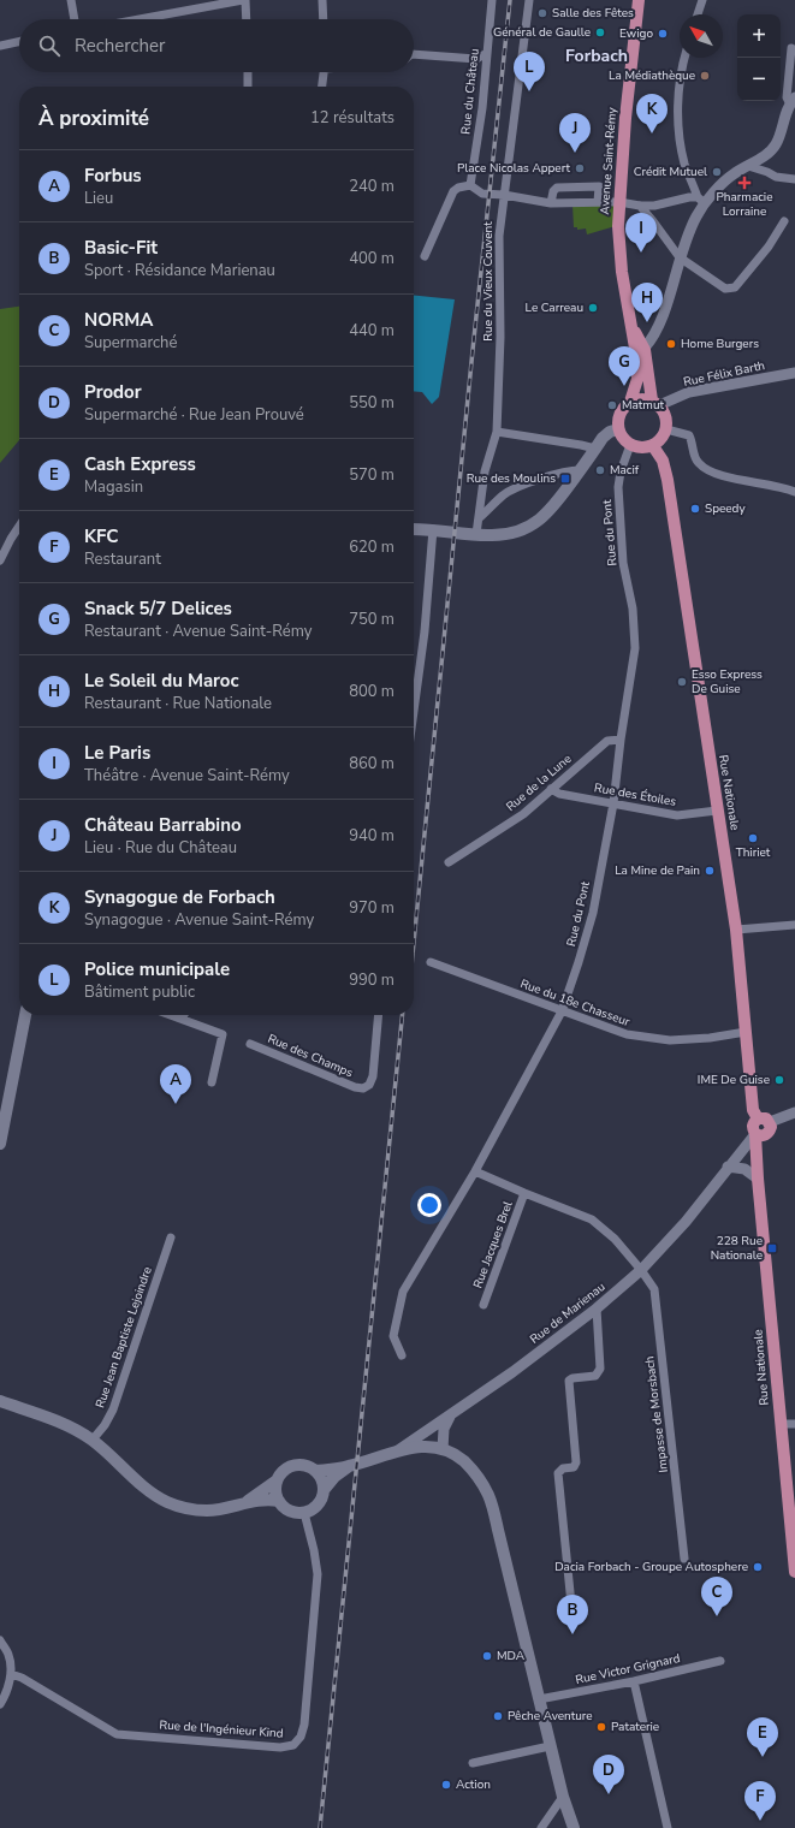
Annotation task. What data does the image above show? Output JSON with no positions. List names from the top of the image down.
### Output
{
  "streets": {
    "main road": ["Avenue Saint-Rémy", "Rue Nationale"],
    "street": [
      "Rue du Château",
      "Rue du Vieux Couvent",
      "Rue Félix Barth",
      "Rue du Pont",
      "Rue de la Lune",
      "Rue des Étoiles",
      "Rue du 18e Chasseur",
      "Rue des Champs",
      "Rue Jacques Brel",
      "Rue de Marienau",
      "Rue Jean Baptiste Lejoindre",
      "Impasse de Morsbach",
      "Rue Victor Grignard",
      "Rue de l'Ingénieur Kind"
    ]
  },
  "crossings": [
    ["Avenue Saint-Rémy", "Rue Félix Barth"],
    ["Avenue Saint-Rémy", "Rue du Pont"],
    ["Avenue Saint-Rémy", "Rue Nationale"],
    ["Rue Félix Barth", "Rue du Pont"],
    ["Rue Félix Barth", "Rue Nationale"],
    ["Rue du Pont", "Rue de la Lune"],
    ["Rue du Pont", "Rue Nationale"],
    ["Rue du Pont", "Rue des Étoiles"],
    ["Rue du Pont", "Rue du 18e Chasseur"],
    ["Rue de la Lune", "Rue des Étoiles"],
    ["Rue Nationale", "Rue des Étoiles"],
    ["Rue Nationale", "Rue du 18e Chasseur"],
    ["Rue Nationale", "Rue de Marienau"],
    ["Rue de Marienau", "Impasse de Morsbach"]
  ],
  "districts": ["Forbach"],
  "places": {
    "other": [
      "Salle des Fêtes",
      "Général de Gaulle",
      "Ewigo",
      "La Médiathèque",
      "Place Nicolas Appert",
      "Crédit Mutuel",
      "Le Carreau",
      "Home Burgers",
      "Matmut",
      "Macif",
      "Speedy",
      "Esso Express De Guise",
      "Thiriet",
      "La Mine de Pain",
      "IME De Guise",
      "Dacia Forbach - Groupe Autosphere",
      "MDA",
      "Pêche Aventure",
      "Pataterie",
      "Action"
    ],
    "health": ["Pharmacie Lorraine"],
    "transit": ["Rue des Moulins", "228 Rue Nationale"]
  },
  "north": "top left",
  "page": {
    "map_buttons": ["+", "−"],
    "search": "Rechercher",
    "pins": [
      "L",
      "K",
      "J",
      "I",
      "H",
      "G",
      "A",
      "C",
      "B",
      "E",
      "D",
      "F"
    ],
    "heading": ["À proximité", "12 résultats"],
    "list": [
      {
        "mark": "A",
        "name": "Forbus",
        "note": "Lieu",
        "value": "240 m"
      },
      {
        "mark": "B",
        "name": "Basic-Fit",
        "note": "Sport · Résidance Marienau",
        "value": "400 m"
      },
      {
        "mark": "C",
        "name": "NORMA",
        "note": "Supermarché",
        "value": "440 m"
      },
      {
        "mark": "D",
        "name": "Prodor",
        "note": "Supermarché · Rue Jean Prouvé",
        "value": "550 m"
      },
      {
        "mark": "E",
        "name": "Cash Express",
        "note": "Magasin",
        "value": "570 m"
      },
      {
        "mark": "F",
        "name": "KFC",
        "note": "Restaurant",
        "value": "620 m"
      },
      {
        "mark": "G",
        "name": "Snack 5/7 Delices",
        "note": "Restaurant · Avenue Saint-Rémy",
        "value": "750 m"
      },
      {
        "mark": "H",
        "name": "Le Soleil du Maroc",
        "note": "Restaurant · Rue Nationale",
        "value": "800 m"
      },
      {
        "mark": "I",
        "name": "Le Paris",
        "note": "Théâtre · Avenue Saint-Rémy",
        "value": "860 m"
      },
      {
        "mark": "J",
        "name": "Château Barrabino",
        "note": "Lieu · Rue du Château",
        "value": "940 m"
      },
      {
        "mark": "K",
        "name": "Synagogue de Forbach",
        "note": "Synagogue · Avenue Saint-Rémy",
        "value": "970 m"
      },
      {
        "mark": "L",
        "name": "Police municipale",
        "note": "Bâtiment public",
        "value": "990 m"
      }
    ]
  }
}
